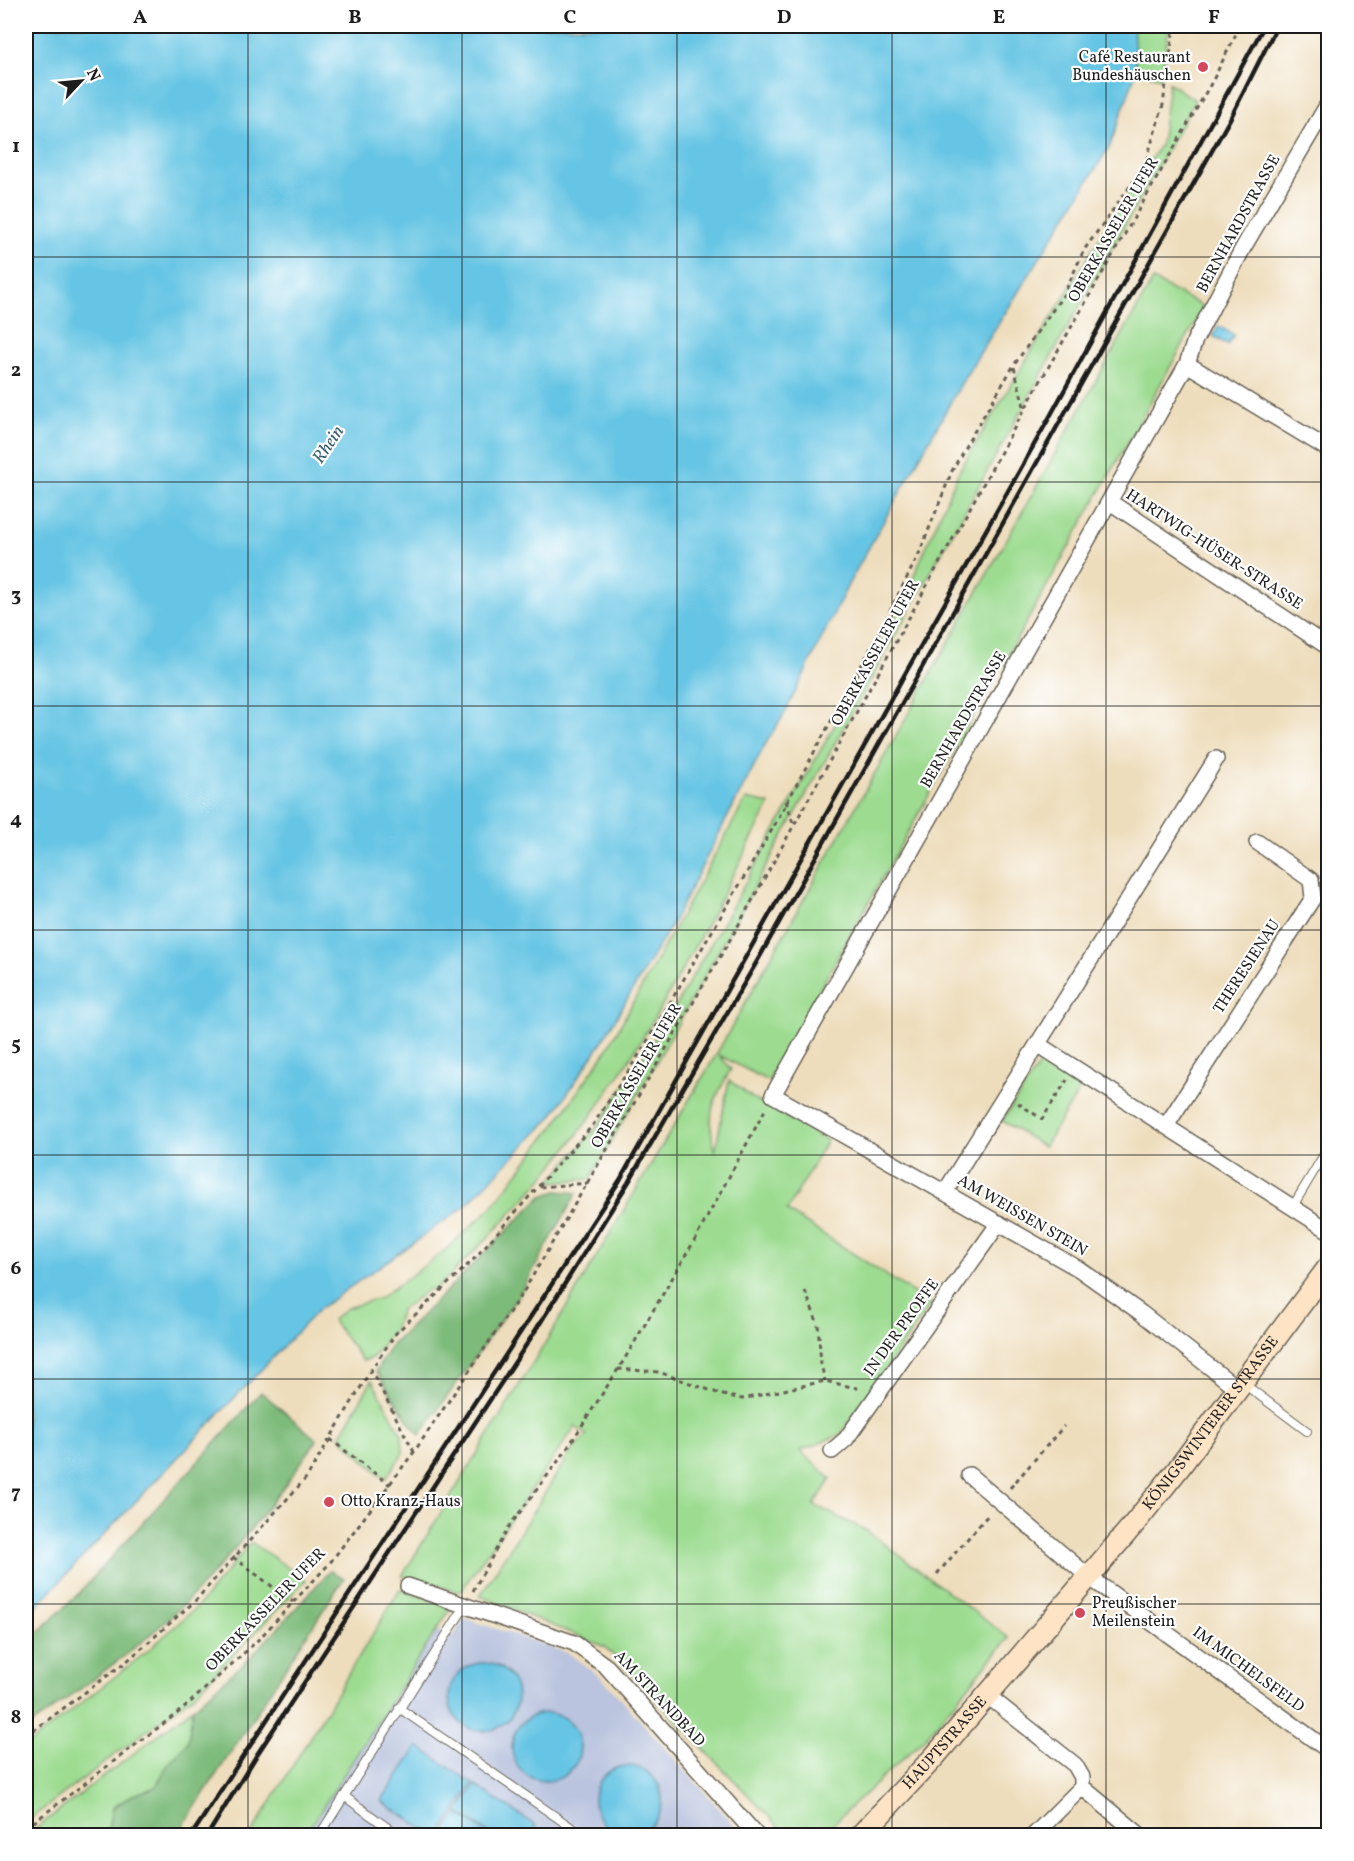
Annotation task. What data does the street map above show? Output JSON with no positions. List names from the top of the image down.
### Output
{
  "streets": {
    "main road": ["KÖNIGSWINTERER STRASSE", "HAUPTSTRASSE"],
    "street": [
      "BERNHARDSTRASSE",
      "HARTWIG-HÜSER-STRASSE",
      "THERESIENAU",
      "AM WEISSEN STEIN",
      "IN DER PROFFE",
      "IM MICHELSFELD",
      "AM STRANDBAD"
    ],
    "path": ["OBERKASSELER UFER"]
  },
  "crossings": [
    ["BERNHARDSTRASSE", "HARTWIG-HÜSER-STRASSE"],
    ["BERNHARDSTRASSE", "AM WEISSEN STEIN"],
    ["AM WEISSEN STEIN", "IN DER PROFFE"],
    ["AM WEISSEN STEIN", "KÖNIGSWINTERER STRASSE"],
    ["KÖNIGSWINTERER STRASSE", "IM MICHELSFELD"],
    ["KÖNIGSWINTERER STRASSE", "HAUPTSTRASSE"]
  ],
  "water": ["Rhein"],
  "places": ["Café Restaurant Bundeshäuschen", "Otto Kranz-Haus", "Preußischer Meilenstein"],
  "north": "top right",
  "grid": {
    "columns": [
      "A",
      "B",
      "C",
      "D",
      "E",
      "F"
    ],
    "rows": [
      "1",
      "2",
      "3",
      "4",
      "5",
      "6",
      "7",
      "8"
    ]
  }
}
